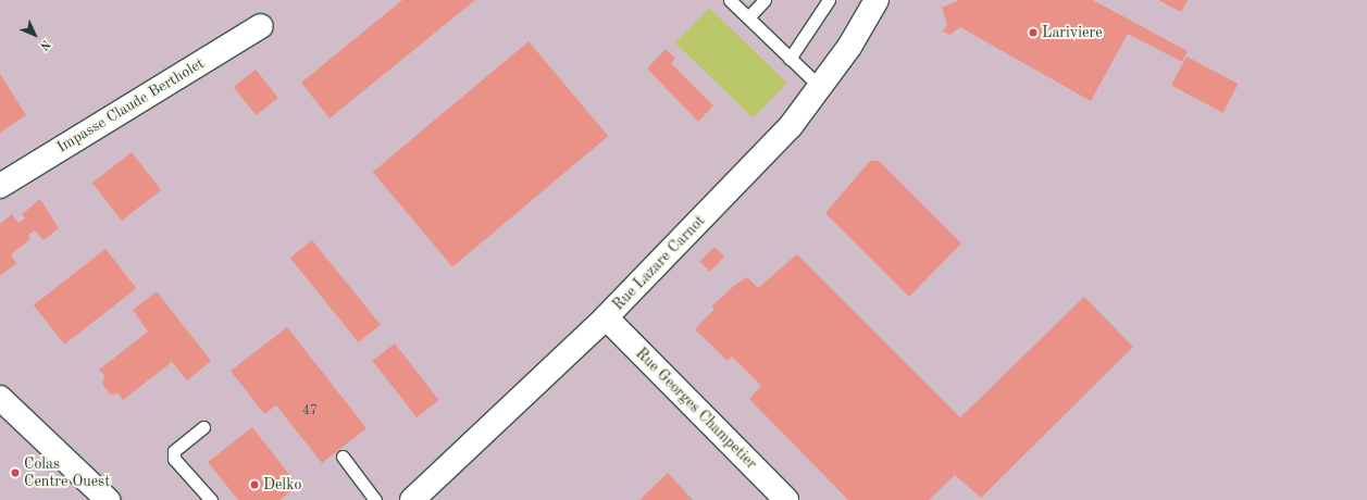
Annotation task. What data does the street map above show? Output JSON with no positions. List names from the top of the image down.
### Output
{
  "streets": {
    "street": ["Impasse Claude Bertholet", "Rue Lazare Carnot", "Rue Georges Champetier"]
  },
  "crossings": [
    ["Rue Lazare Carnot", "Rue Georges Champetier"]
  ],
  "places": ["Lariviere", "Colas Centre Ouest", "Delko"],
  "house_numbers": ["47"],
  "north": "bottom right"
}
